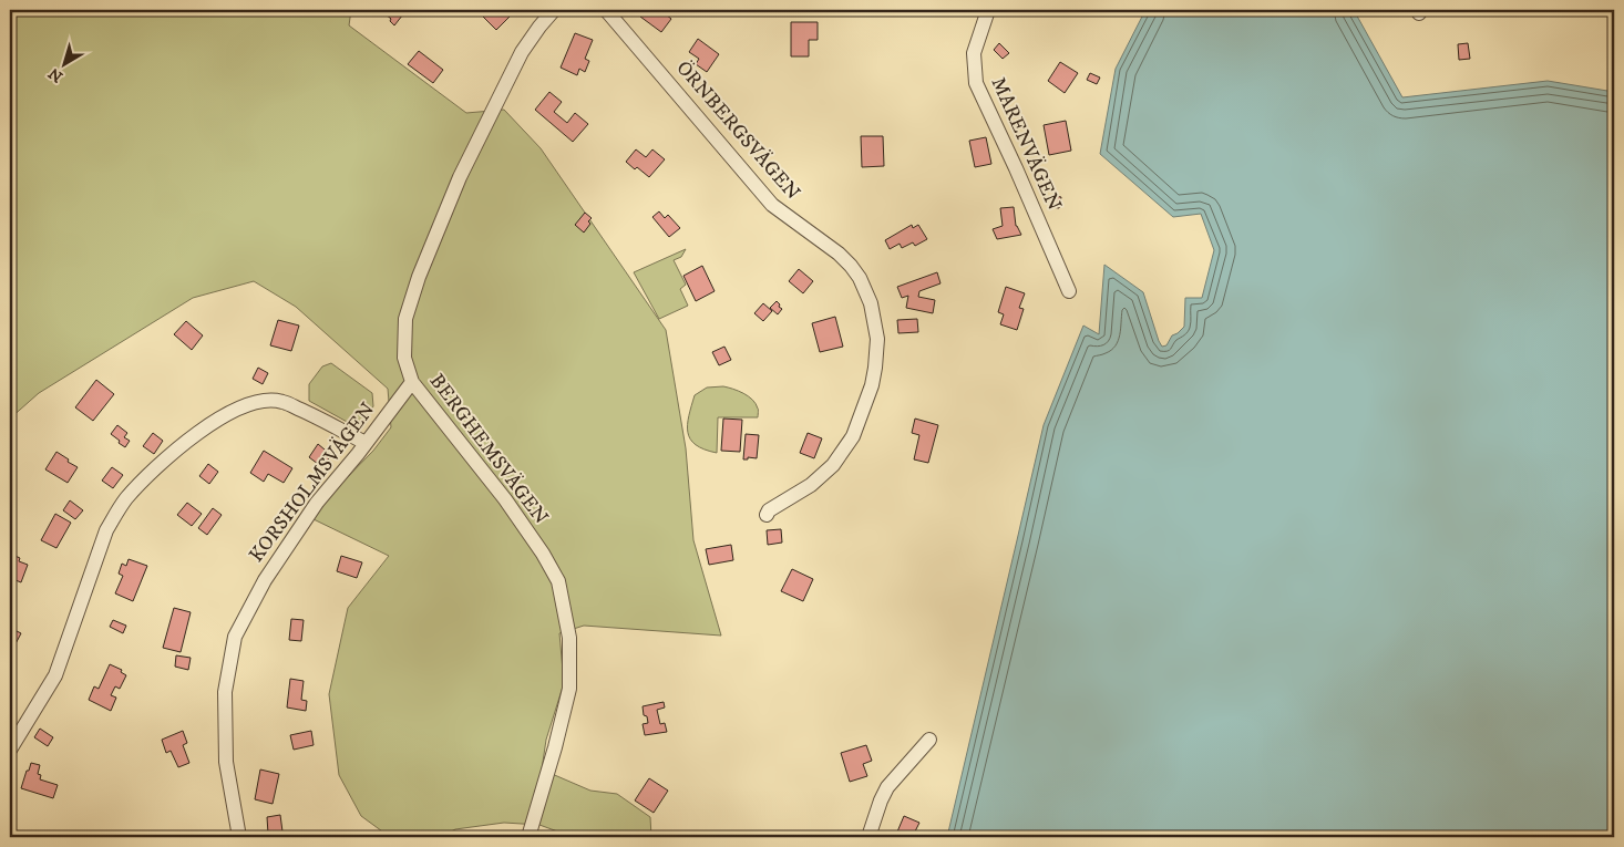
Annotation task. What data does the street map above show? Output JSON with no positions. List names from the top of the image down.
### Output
{
  "streets": {
    "street": [
      "ÖRNBERGSVÄGEN",
      "MARENVÄGEN",
      "BERGHEMSVÄGEN",
      "KORSHOLMSVÄGEN"
    ]
  },
  "crossings": [
    ["BERGHEMSVÄGEN", "KORSHOLMSVÄGEN"]
  ],
  "north": "bottom left"
}
